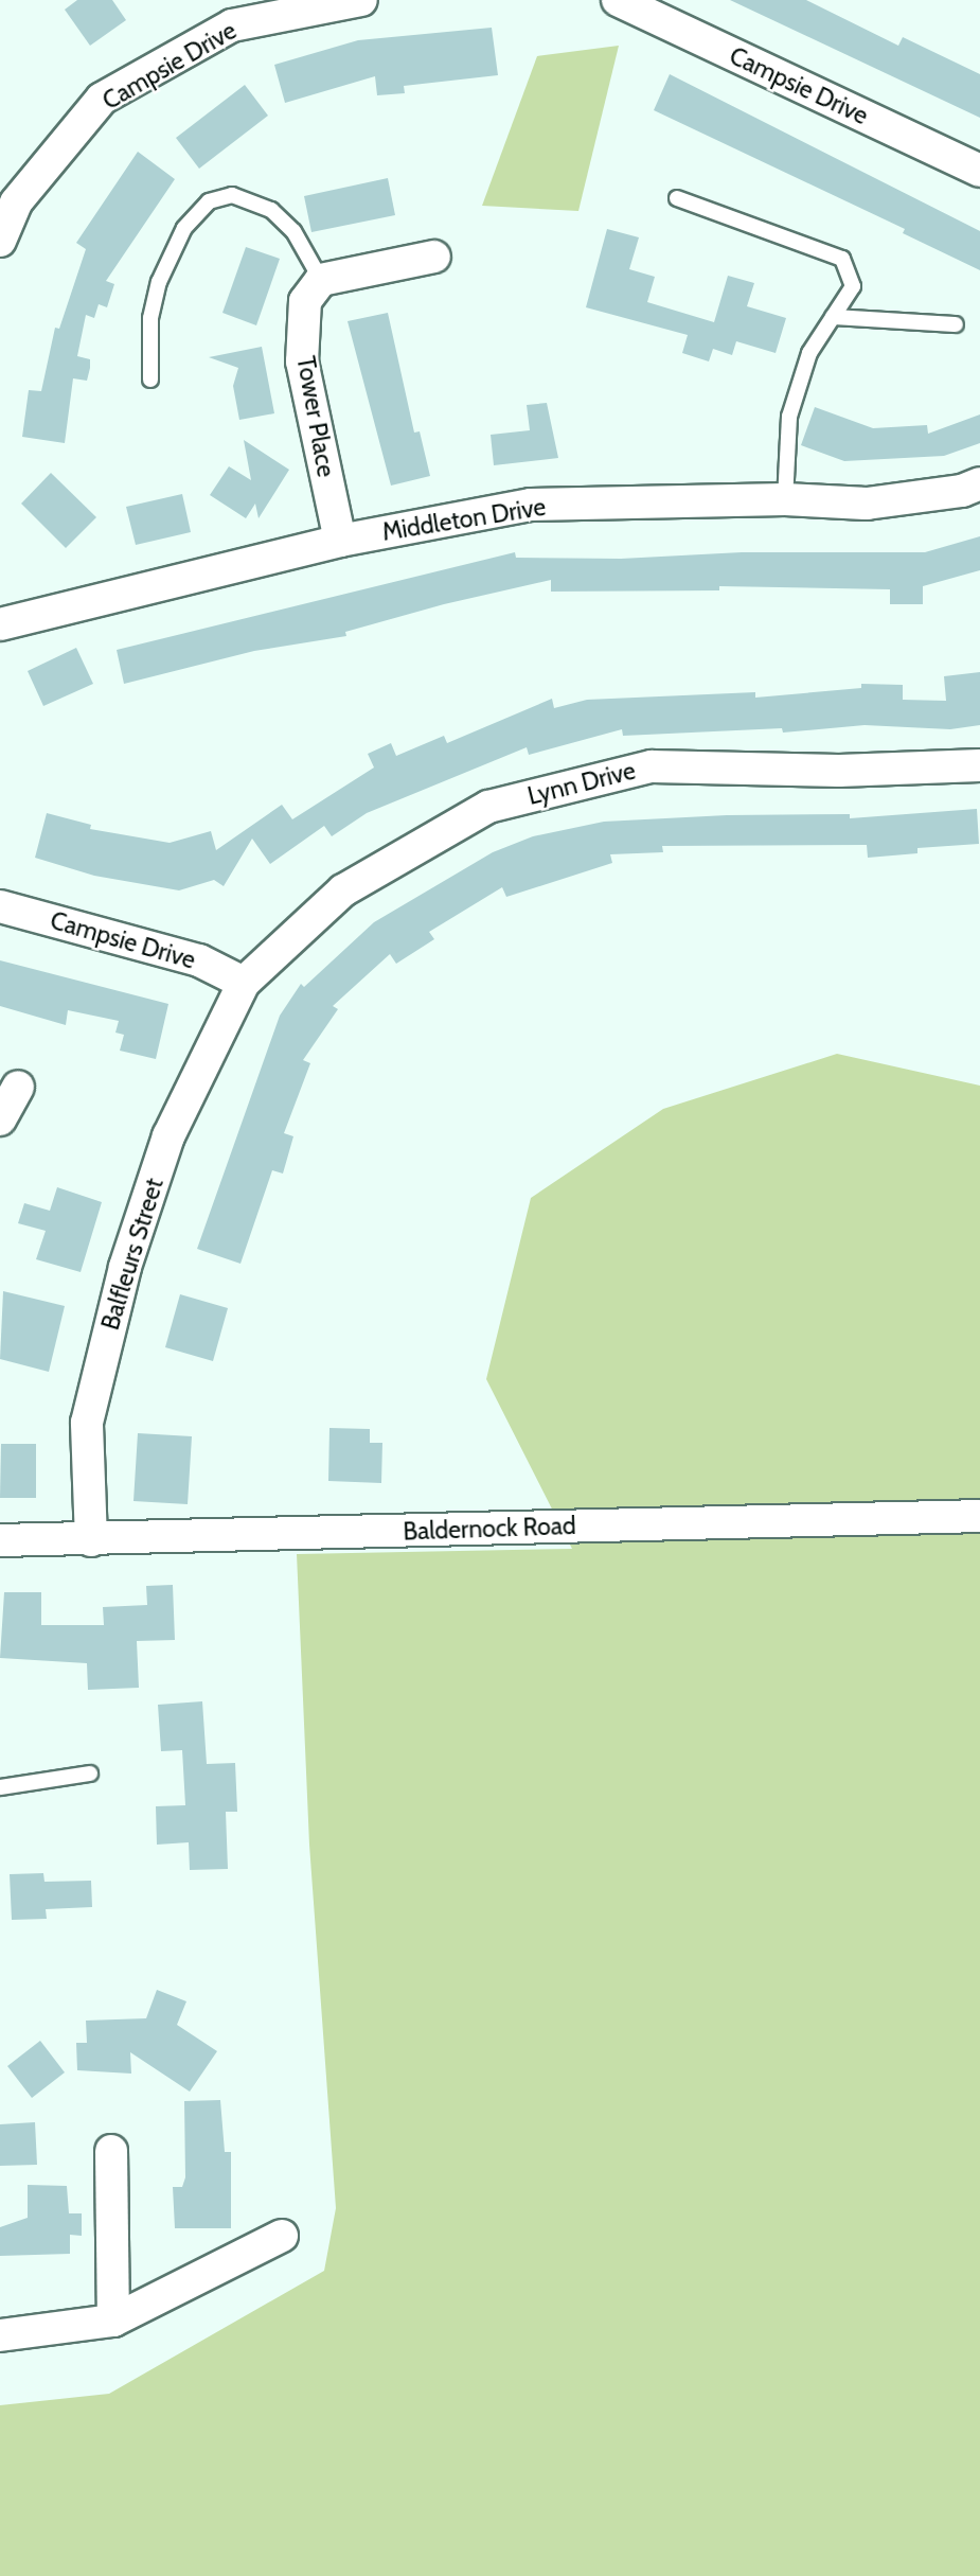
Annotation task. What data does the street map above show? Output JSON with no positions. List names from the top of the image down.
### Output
{
  "streets": {
    "street": [
      "Campsie Drive",
      "Tower Place",
      "Middleton Drive",
      "Lynn Drive",
      "Balfleurs Street",
      "Baldernock Road"
    ]
  },
  "crossings": [
    ["Campsie Drive", "Lynn Drive"],
    ["Campsie Drive", "Balfleurs Street"],
    ["Tower Place", "Middleton Drive"],
    ["Lynn Drive", "Balfleurs Street"],
    ["Balfleurs Street", "Baldernock Road"]
  ]
}
